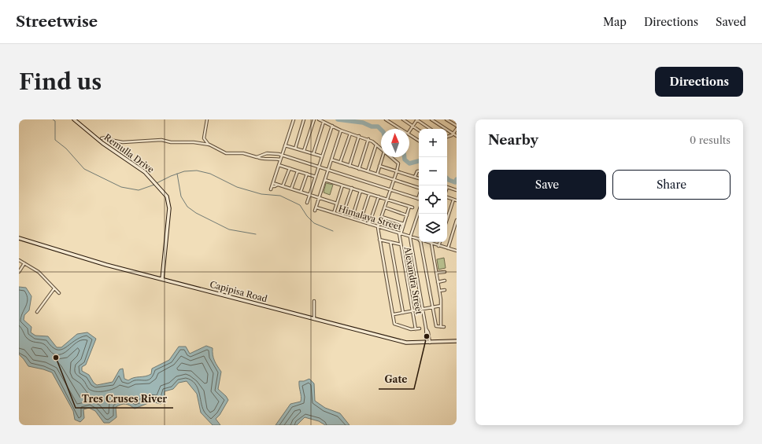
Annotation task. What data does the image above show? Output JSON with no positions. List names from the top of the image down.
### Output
{
  "streets": {
    "main road": ["Remulla Drive", "Capipisa Road"],
    "street": ["Himalaya Street", "Alexandra Street"]
  },
  "crossings": [
    ["Remulla Drive", "Capipisa Road"],
    ["Himalaya Street", "Alexandra Street"]
  ],
  "places": ["Gate", "Tres Cruses River"],
  "north": "top",
  "page": {
    "header": "Streetwise",
    "nav": ["Map", "Directions", "Saved"],
    "buttons": [
      "Directions",
      ["Save", "Share"]
    ],
    "title": "Find us",
    "heading": ["Nearby", "0 results"],
    "map_buttons": ["+", "−"]
  }
}
